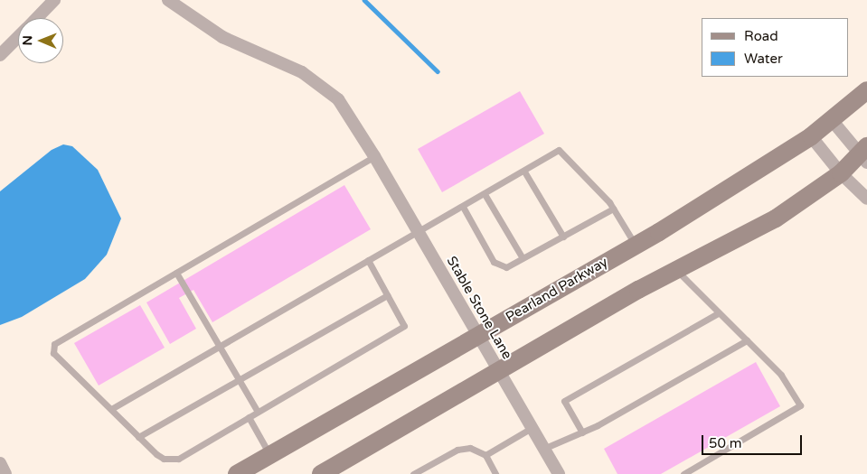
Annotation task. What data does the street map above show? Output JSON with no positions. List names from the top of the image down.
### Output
{
  "streets": {
    "main road": ["Pearland Parkway"],
    "street": ["Stable Stone Lane"]
  },
  "crossings": [
    ["Pearland Parkway", "Stable Stone Lane"]
  ],
  "legend": ["Road", "Water"],
  "scale_bar": "50 m",
  "north": "left"
}
